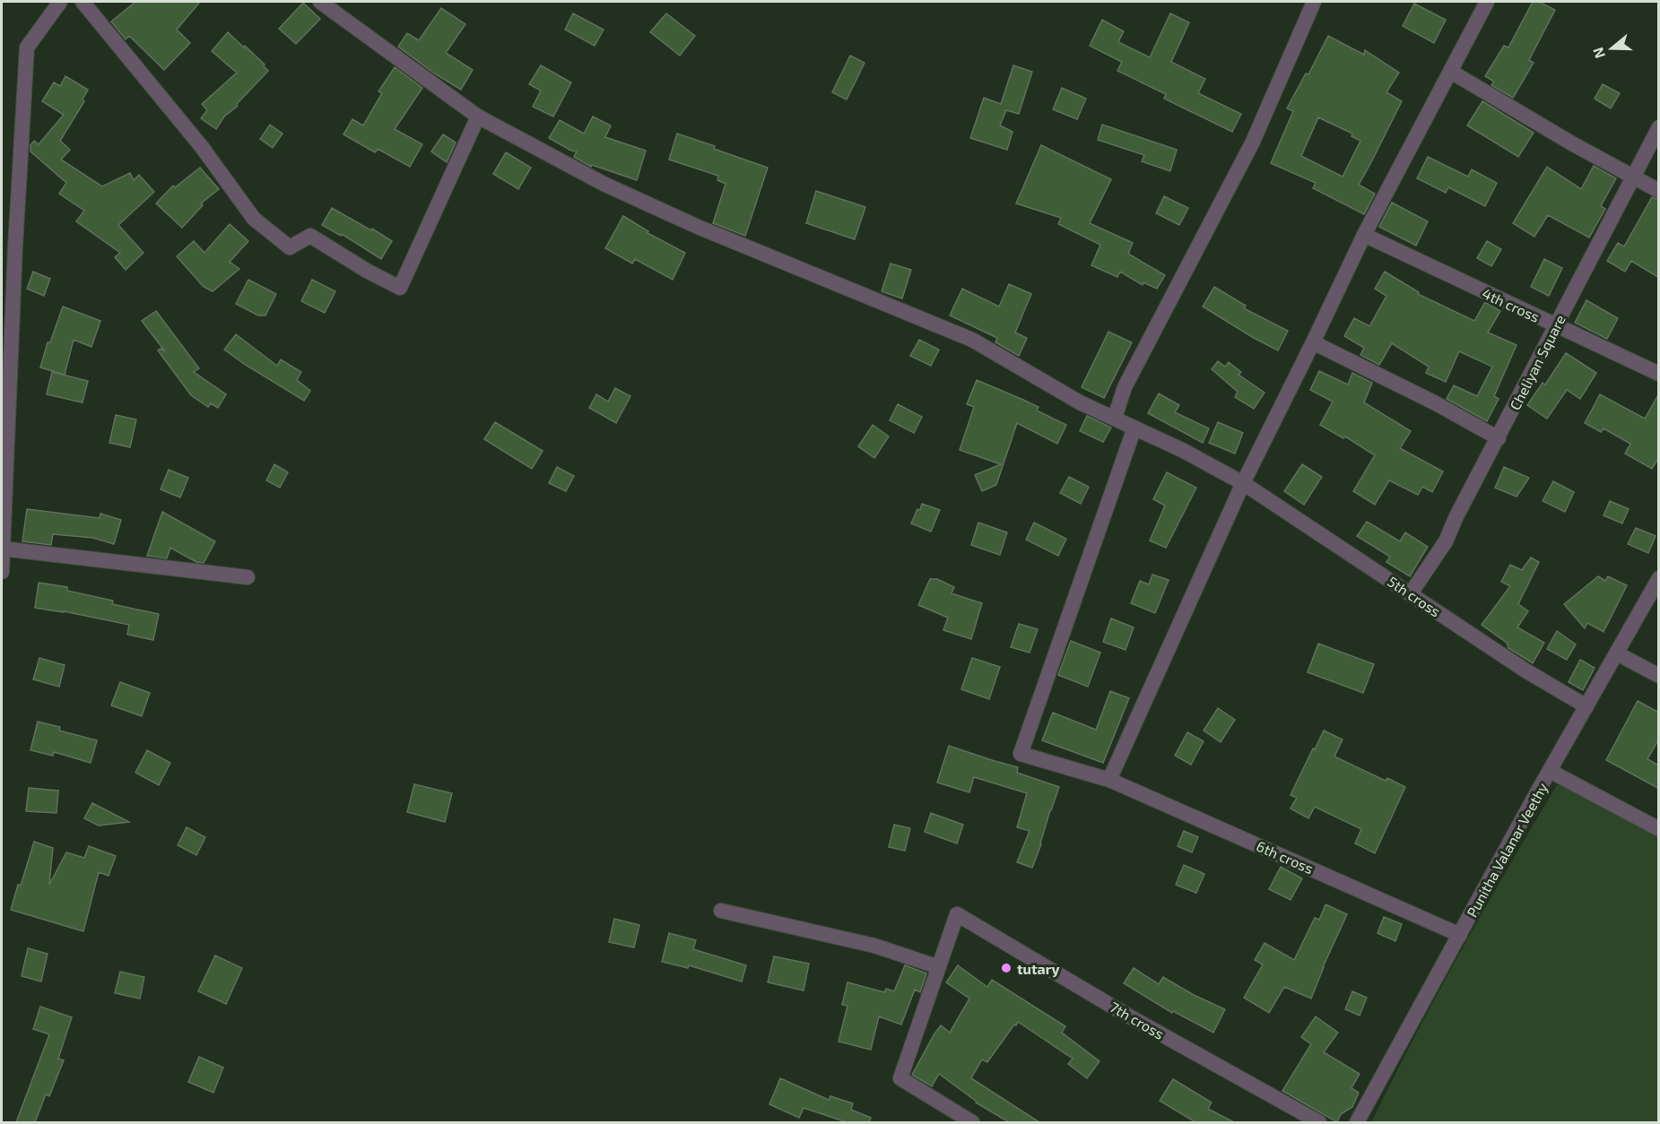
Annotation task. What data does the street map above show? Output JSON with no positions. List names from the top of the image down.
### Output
{
  "streets": {
    "street": [
      "4th cross",
      "Cheliyan Square",
      "5th cross",
      "Punitha Valanar Veethy",
      "6th cross",
      "7th cross"
    ]
  },
  "crossings": [
    ["4th cross", "Cheliyan Square"],
    ["Cheliyan Square", "5th cross"],
    ["5th cross", "Punitha Valanar Veethy"],
    ["5th cross", "6th cross"],
    ["Punitha Valanar Veethy", "6th cross"]
  ],
  "places": ["tutary"],
  "north": "left"
}
